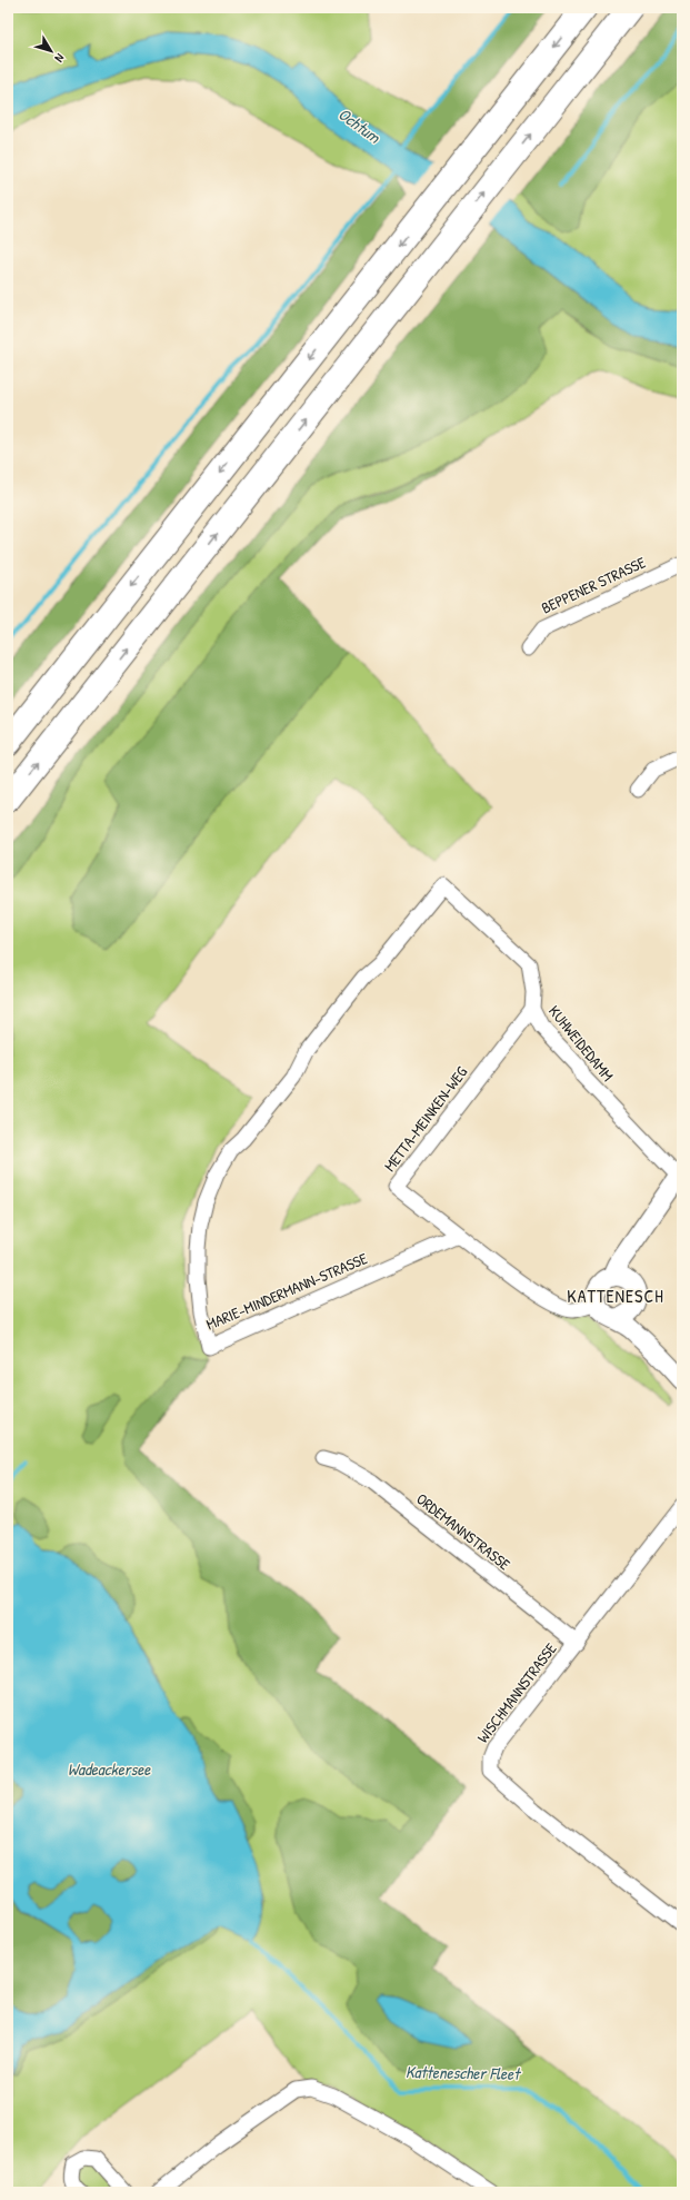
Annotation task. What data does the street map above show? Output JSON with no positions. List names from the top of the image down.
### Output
{
  "streets": {
    "street": [
      "BEPPENER STRASSE",
      "KUHWEIDEDAMM",
      "METTA-MEINKEN-WEG",
      "MARIE-MINDERMANN-STRASSE",
      "ORDEMANNSTRASSE",
      "WISCHMANNSTRASSE"
    ]
  },
  "crossings": [
    ["KUHWEIDEDAMM", "METTA-MEINKEN-WEG"],
    ["KUHWEIDEDAMM", "MARIE-MINDERMANN-STRASSE"],
    ["METTA-MEINKEN-WEG", "MARIE-MINDERMANN-STRASSE"],
    ["ORDEMANNSTRASSE", "WISCHMANNSTRASSE"]
  ],
  "districts": ["KATTENESCH"],
  "water": ["Ochtum", "Wadeackersee", "Kattenescher Fleet"],
  "north": "bottom right"
}
